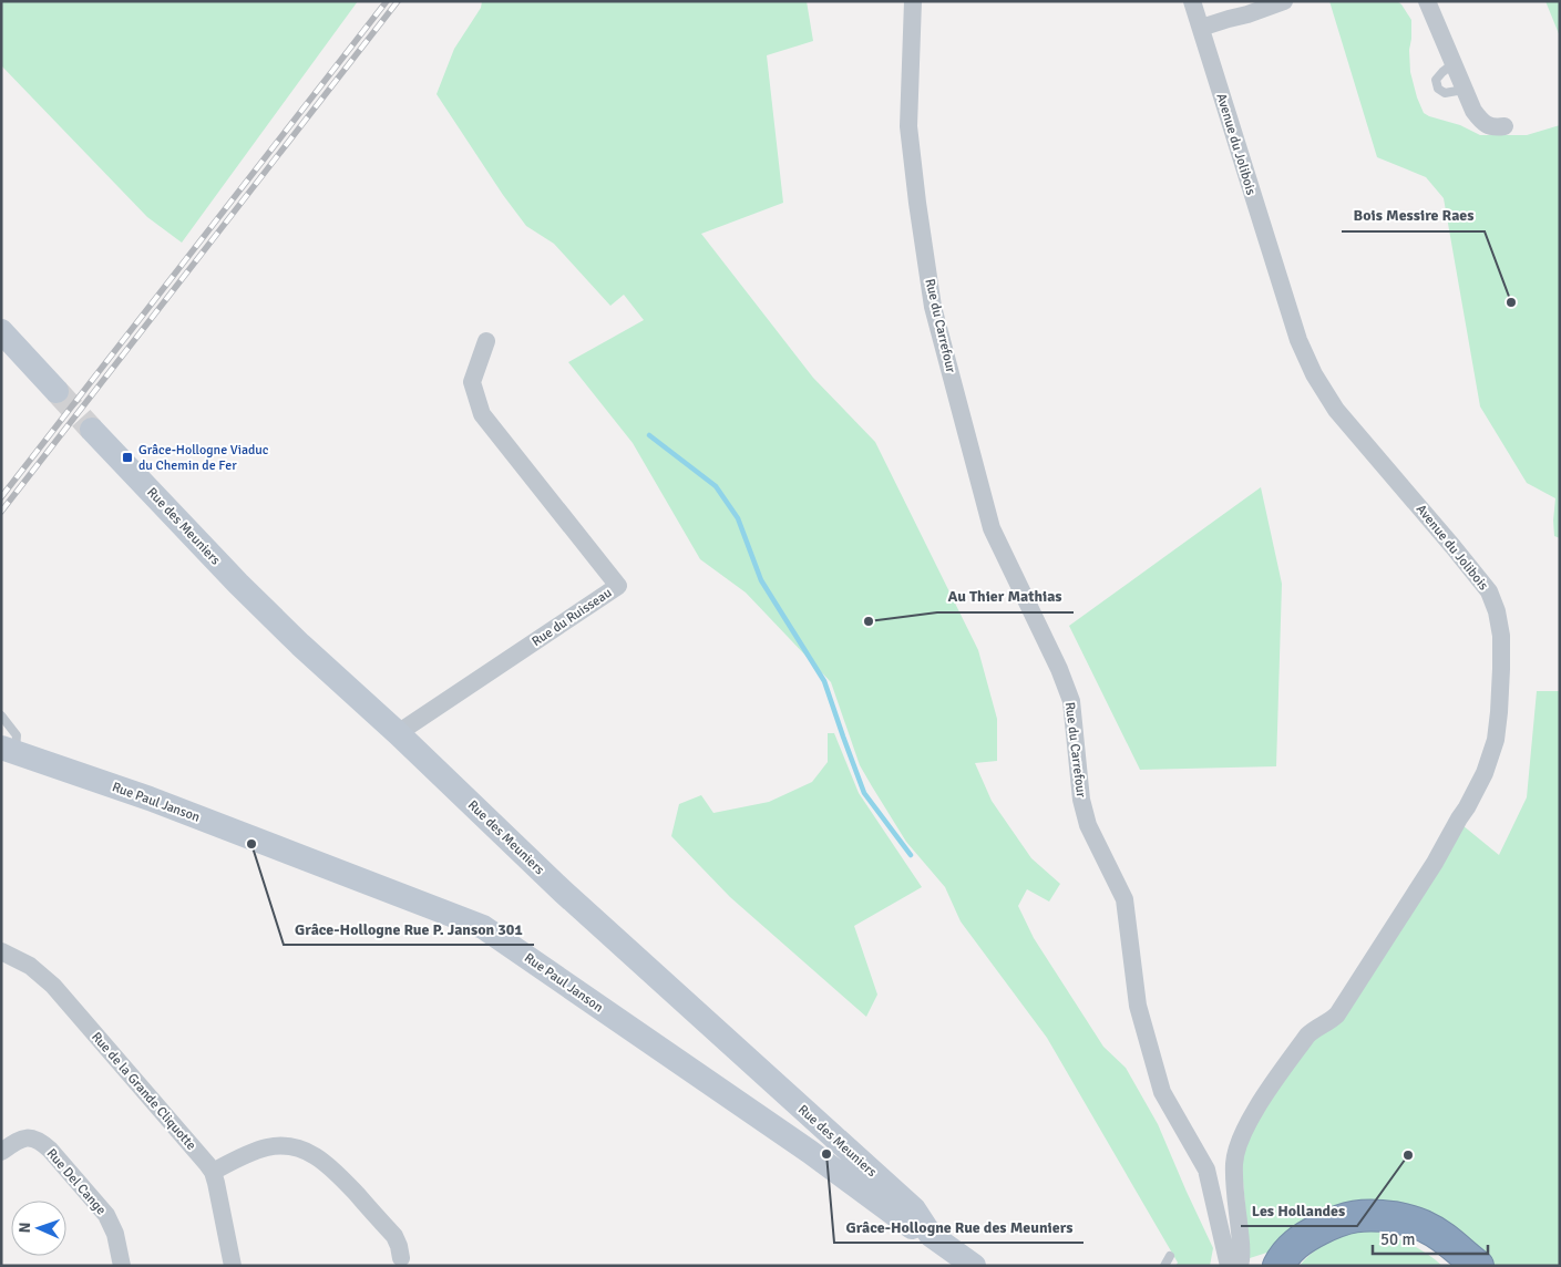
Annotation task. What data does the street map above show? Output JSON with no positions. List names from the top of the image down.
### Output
{
  "streets": {
    "street": [
      "Avenue du Jolibois",
      "Rue du Carrefour",
      "Rue des Meuniers",
      "Rue du Ruisseau",
      "Rue Paul Janson",
      "Rue de la Grande Cliquotte",
      "Rue Del Cange"
    ]
  },
  "crossings": [
    ["Rue des Meuniers", "Rue du Ruisseau"],
    ["Rue des Meuniers", "Rue Paul Janson"]
  ],
  "places": {
    "other": [
      "Bois Messire Raes",
      "Au Thier Mathias",
      "Grâce-Hollogne Rue P. Janson 301",
      "Grâce-Hollogne Rue des Meuniers",
      "Les Hollandes"
    ],
    "transit": ["Grâce-Hollogne Viaduc du Chemin de Fer"]
  },
  "scale_bar": "50 m",
  "north": "left"
}
